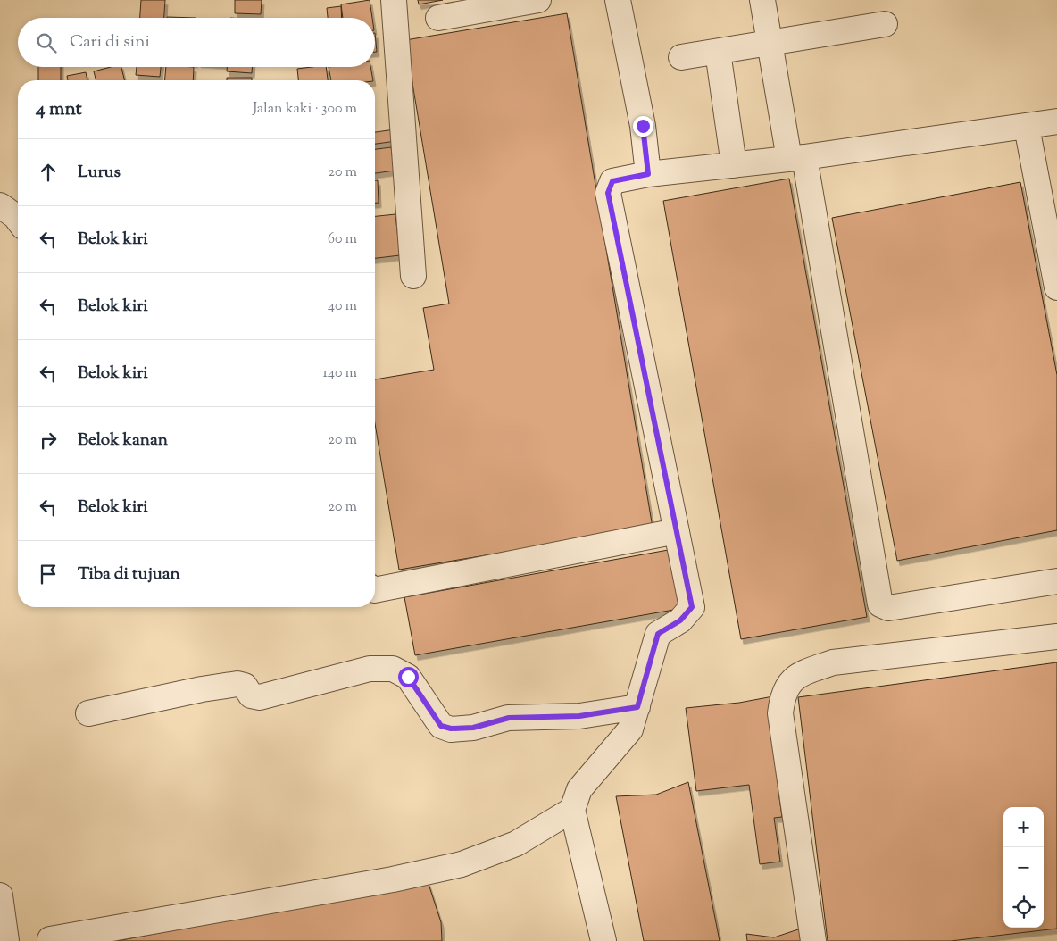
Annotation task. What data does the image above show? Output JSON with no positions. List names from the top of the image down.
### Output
{
  "page": {
    "search": "Cari di sini",
    "heading": ["4 mnt", "Jalan kaki · 300 m"],
    "list": [
      ["Lurus", "20 m"],
      ["Belok kiri", "60 m"],
      ["Belok kiri", "40 m"],
      ["Belok kiri", "140 m"],
      ["Belok kanan", "20 m"],
      ["Belok kiri", "20 m"],
      "Tiba di tujuan"
    ],
    "map_buttons": ["+", "−"]
  }
}
